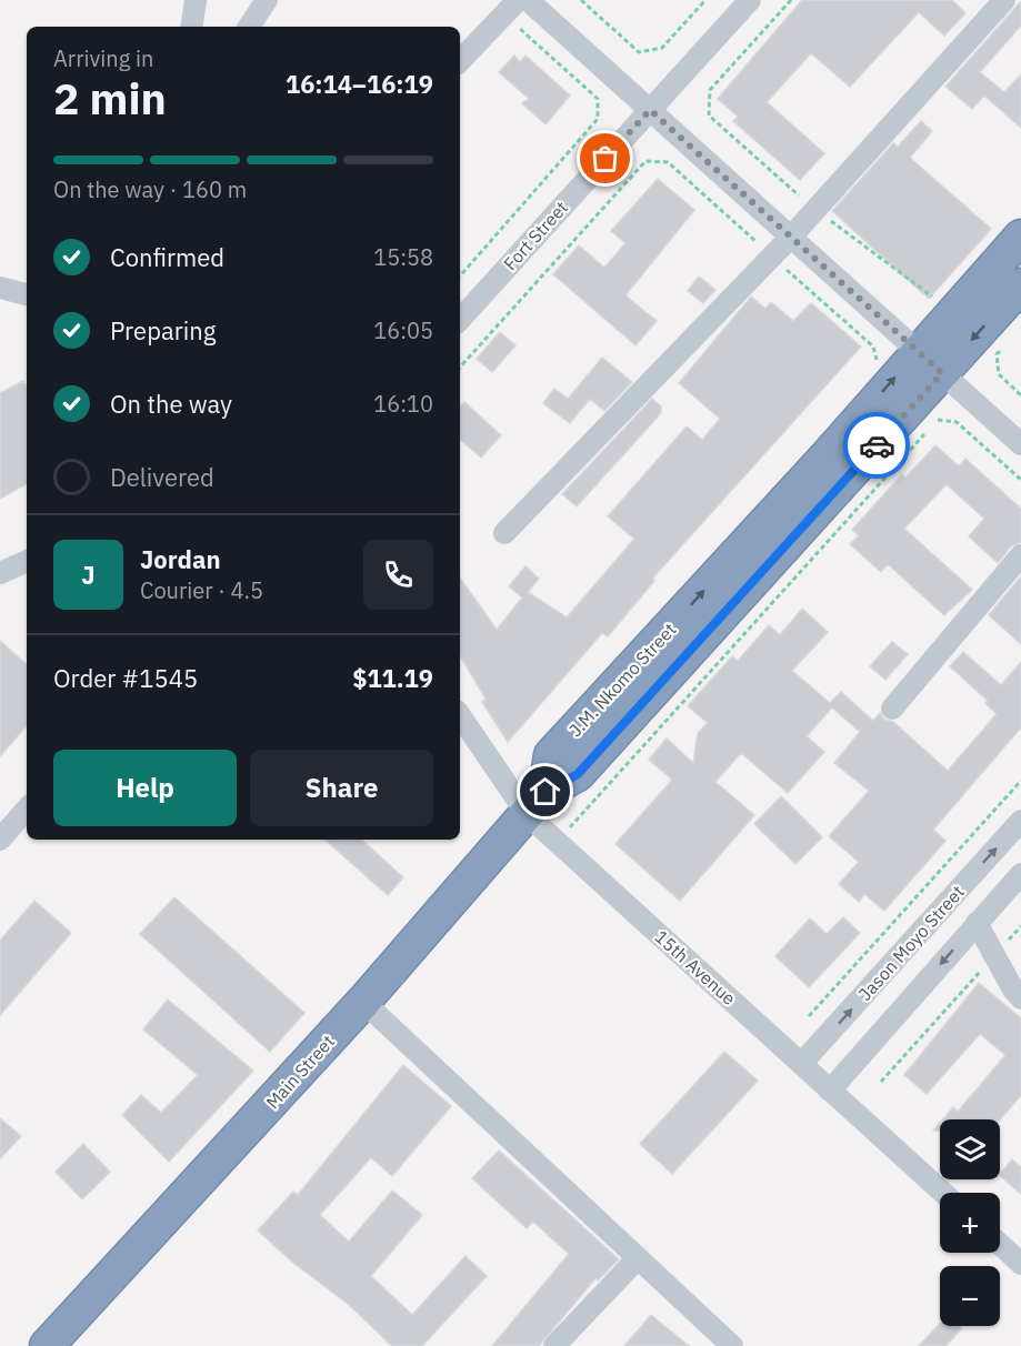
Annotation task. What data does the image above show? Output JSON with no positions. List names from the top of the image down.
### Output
{
  "streets": {
    "highway": ["J.M. Nkomo Street", "Main Street"],
    "street": ["Fort Street", "Jason Moyo Street", "15th Avenue"]
  },
  "crossings": [
    ["J.M. Nkomo Street", "15th Avenue"],
    ["J.M. Nkomo Street", "Main Street"],
    ["Jason Moyo Street", "15th Avenue"],
    ["15th Avenue", "Main Street"]
  ],
  "page": {
    "heading": ["2 min", "Arriving in", "16:14–16:19"],
    "panel": [
      "Jordan",
      "Courier · 4.5",
      "Order #1545",
      "$11.19"
    ],
    "bar": "On the way · 160 m",
    "list": [
      ["Confirmed", "15:58"],
      ["Preparing", "16:05"],
      ["On the way", "16:10"],
      "Delivered"
    ],
    "round": "J",
    "buttons": ["Help", "Share"],
    "map_buttons": ["+", "−"]
  }
}
